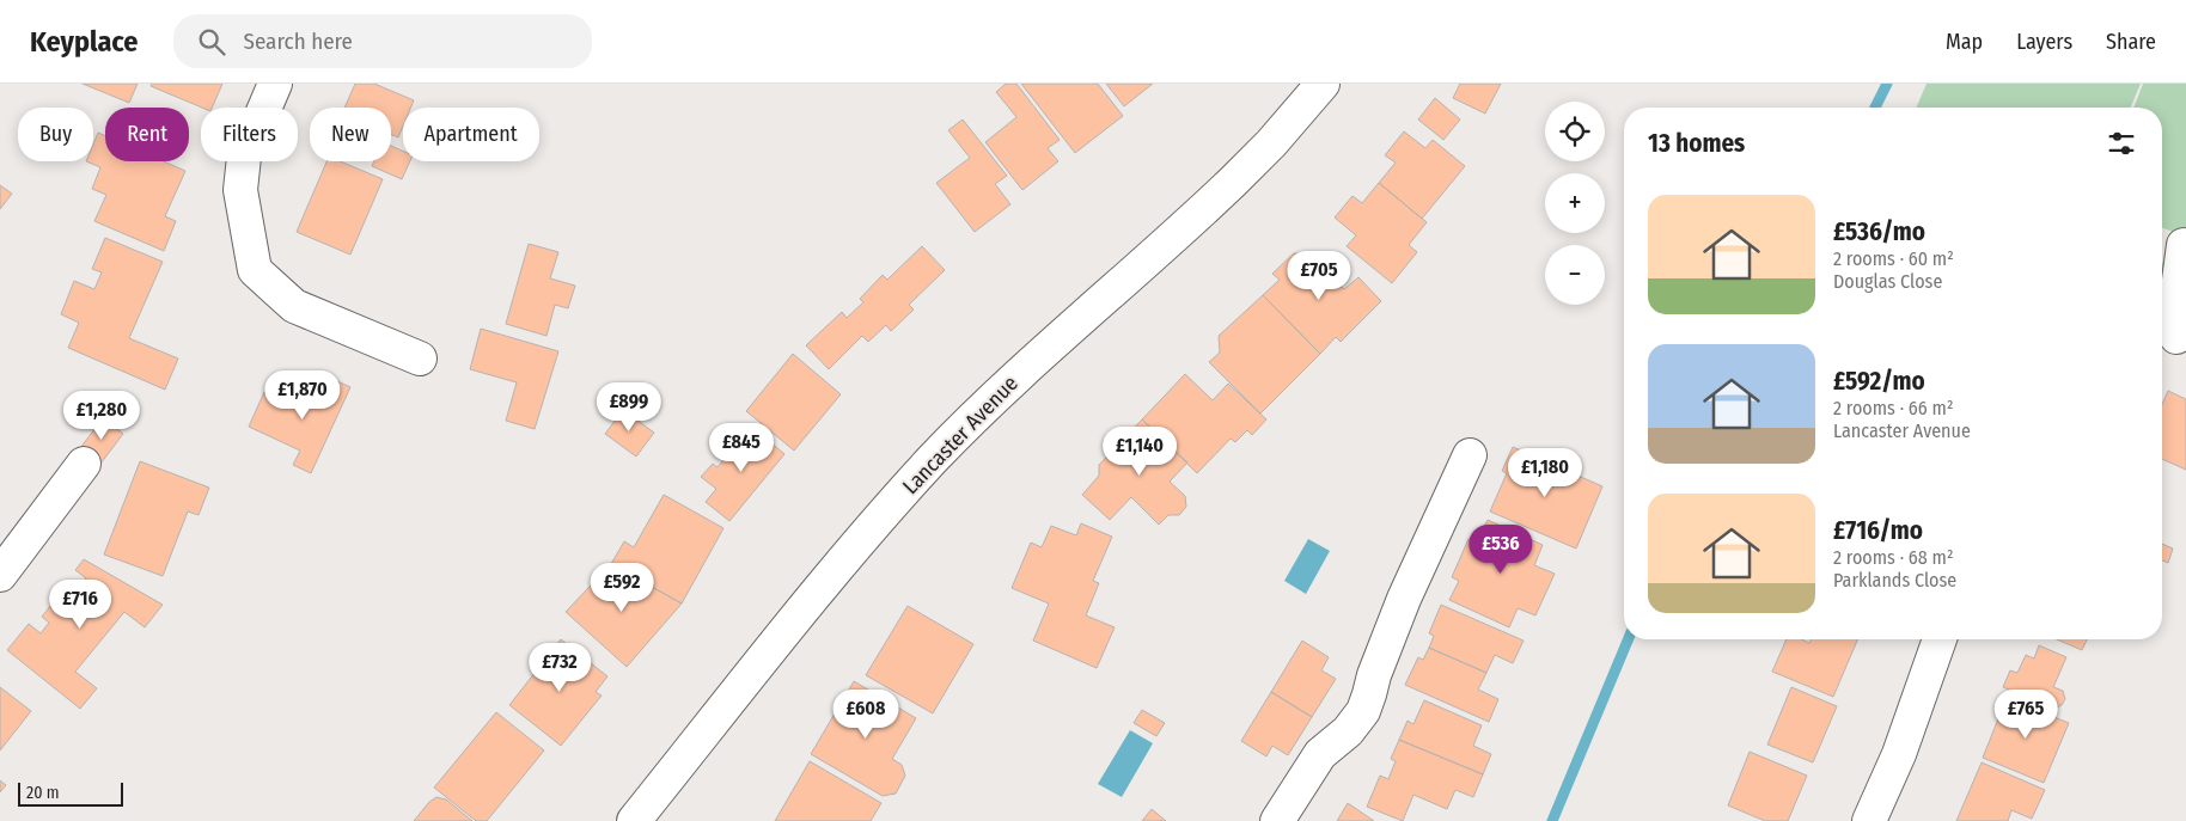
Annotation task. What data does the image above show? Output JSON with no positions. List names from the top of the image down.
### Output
{
  "streets": {
    "street": ["Lancaster Avenue"]
  },
  "scale_bar": "20 m",
  "page": {
    "header": "Keyplace",
    "search": "Search here",
    "nav": ["Map", "Layers", "Share"],
    "map_buttons": ["+", "−"],
    "chip": [
      "Buy",
      "Rent",
      "Filters",
      "New",
      "Apartment"
    ],
    "heading": "13 homes",
    "list": [
      {
        "name": "£536/mo",
        "note": "2 rooms · 60 m² · Douglas Close"
      },
      {
        "name": "£592/mo",
        "note": "2 rooms · 66 m² · Lancaster Avenue"
      },
      {
        "name": "£716/mo",
        "note": "2 rooms · 68 m² · Parklands Close"
      }
    ],
    "price": [
      "£705",
      "£1,870",
      "£899",
      "£1,280",
      "£845",
      "£1,140",
      "£1,180",
      "£536",
      "£592",
      "£716",
      "£732",
      "£608",
      "£765"
    ],
    "scale": "20 m"
  }
}
